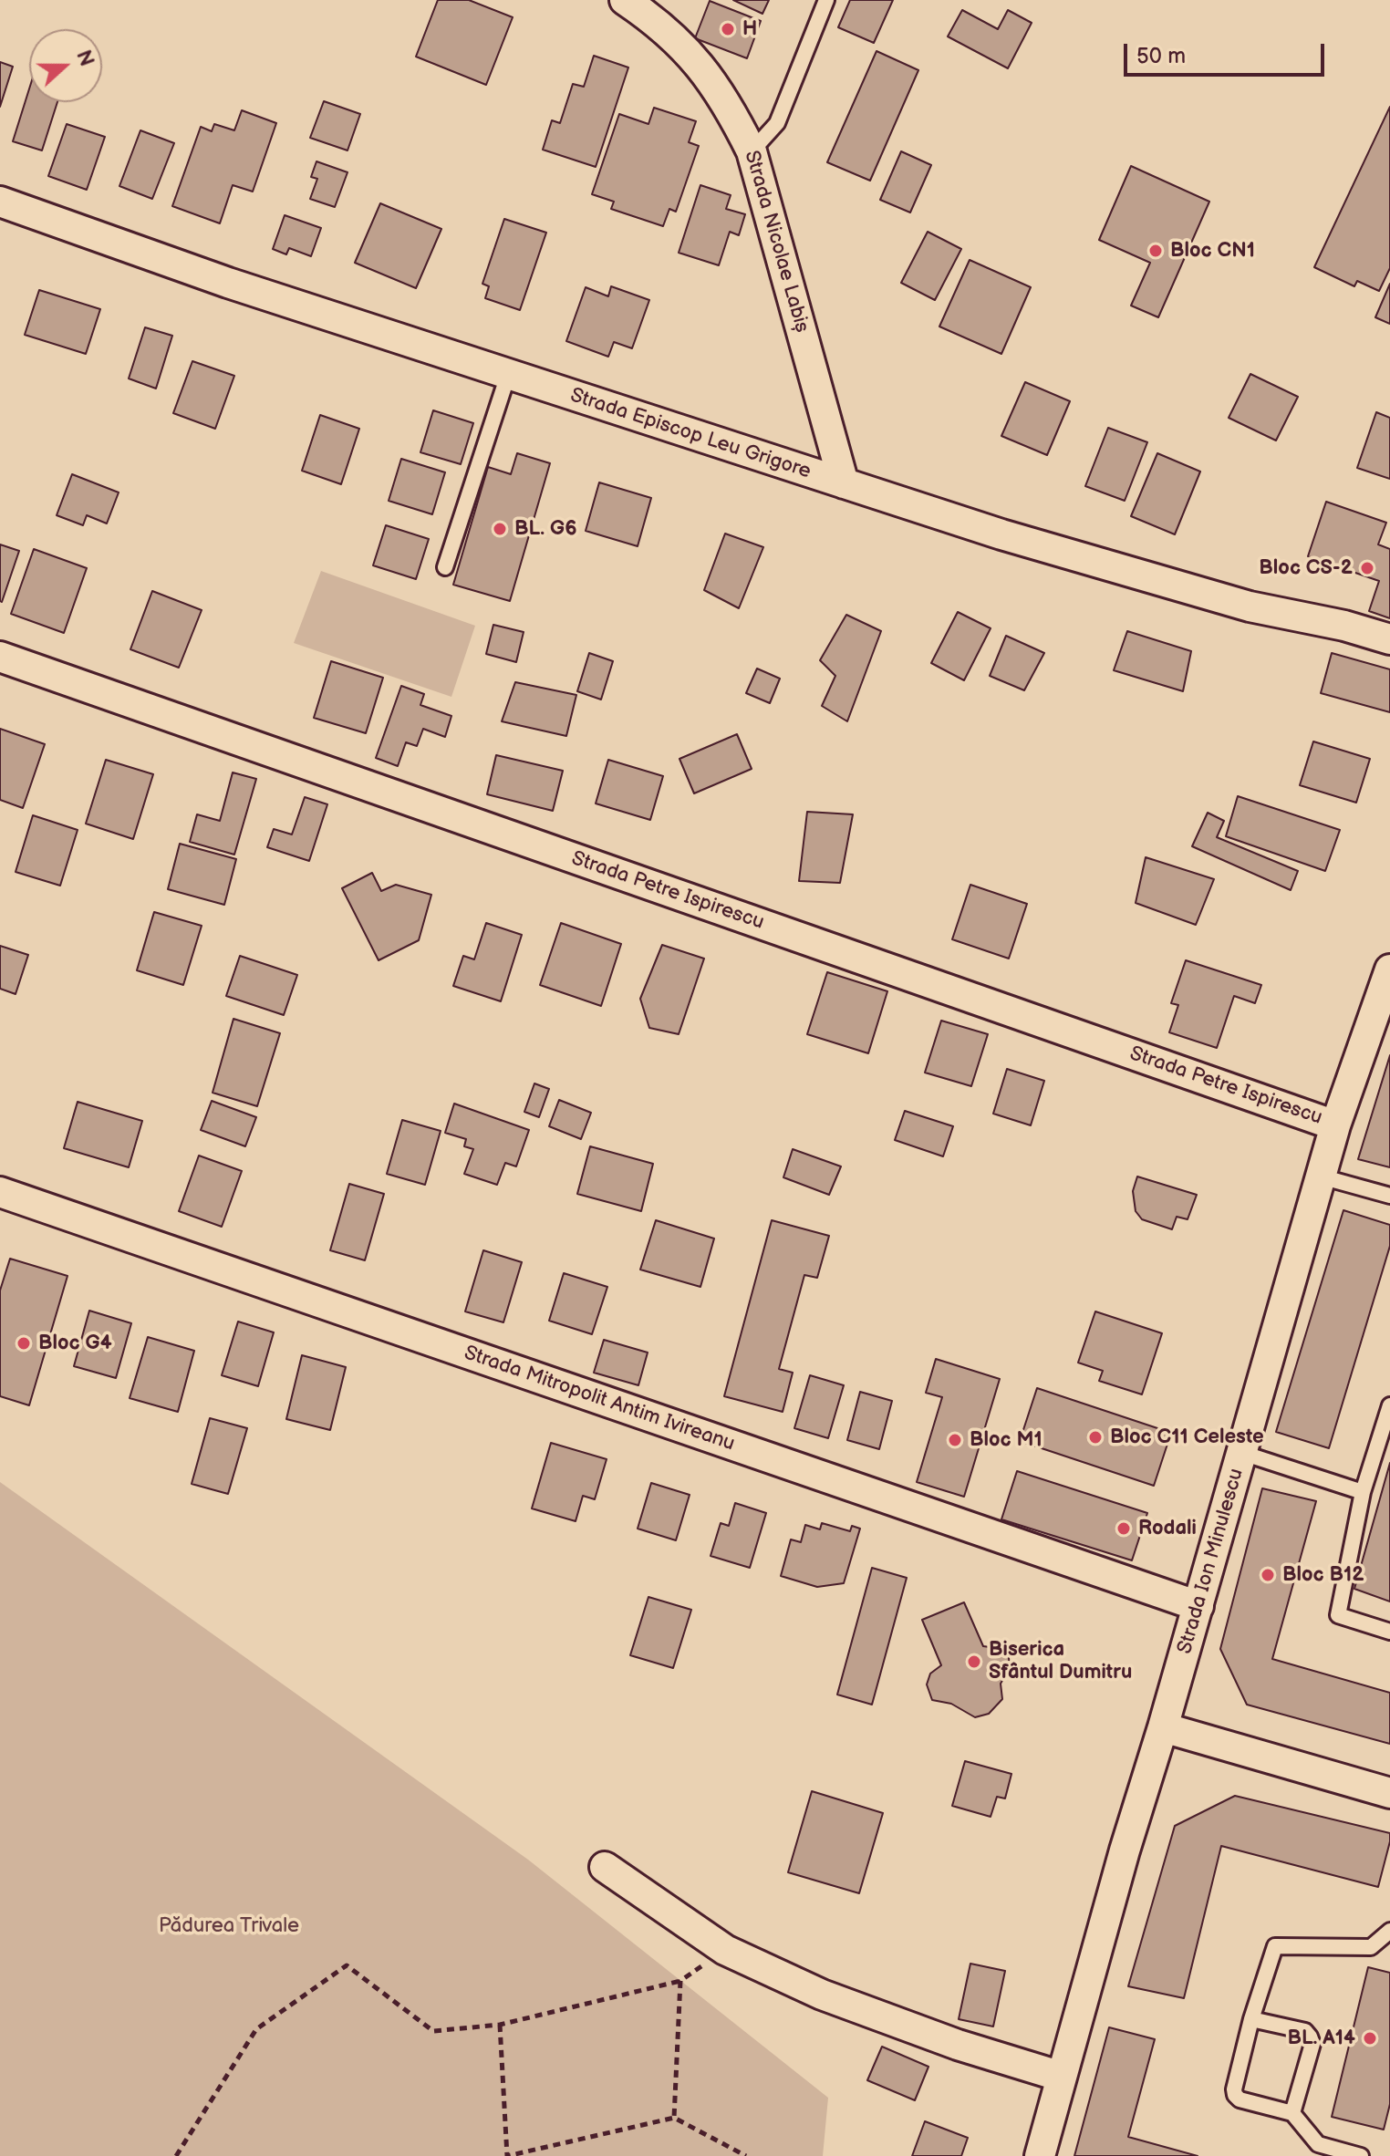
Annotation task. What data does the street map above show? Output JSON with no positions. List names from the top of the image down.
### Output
{
  "streets": {
    "street": [
      "Strada Nicolae Labiș",
      "Strada Episcop Leu Grigore",
      "Strada Petre Ispirescu",
      "Strada Mitropolit Antim Ivireanu",
      "Strada Ion Minulescu"
    ]
  },
  "crossings": [
    ["Strada Nicolae Labiș", "Strada Episcop Leu Grigore"],
    ["Strada Petre Ispirescu", "Strada Ion Minulescu"],
    ["Strada Mitropolit Antim Ivireanu", "Strada Ion Minulescu"]
  ],
  "parks": ["Pădurea Trivale"],
  "places": [
    "H",
    "Bloc CN1",
    "BL. G6",
    "Bloc CS-2",
    "Bloc G4",
    "Bloc C11 Celeste",
    "Bloc M1",
    "Rodali",
    "Bloc B12",
    "Biserica Sfântul Dumitru",
    "BL. A14"
  ],
  "scale_bar": "50 m",
  "north": "right"
}
